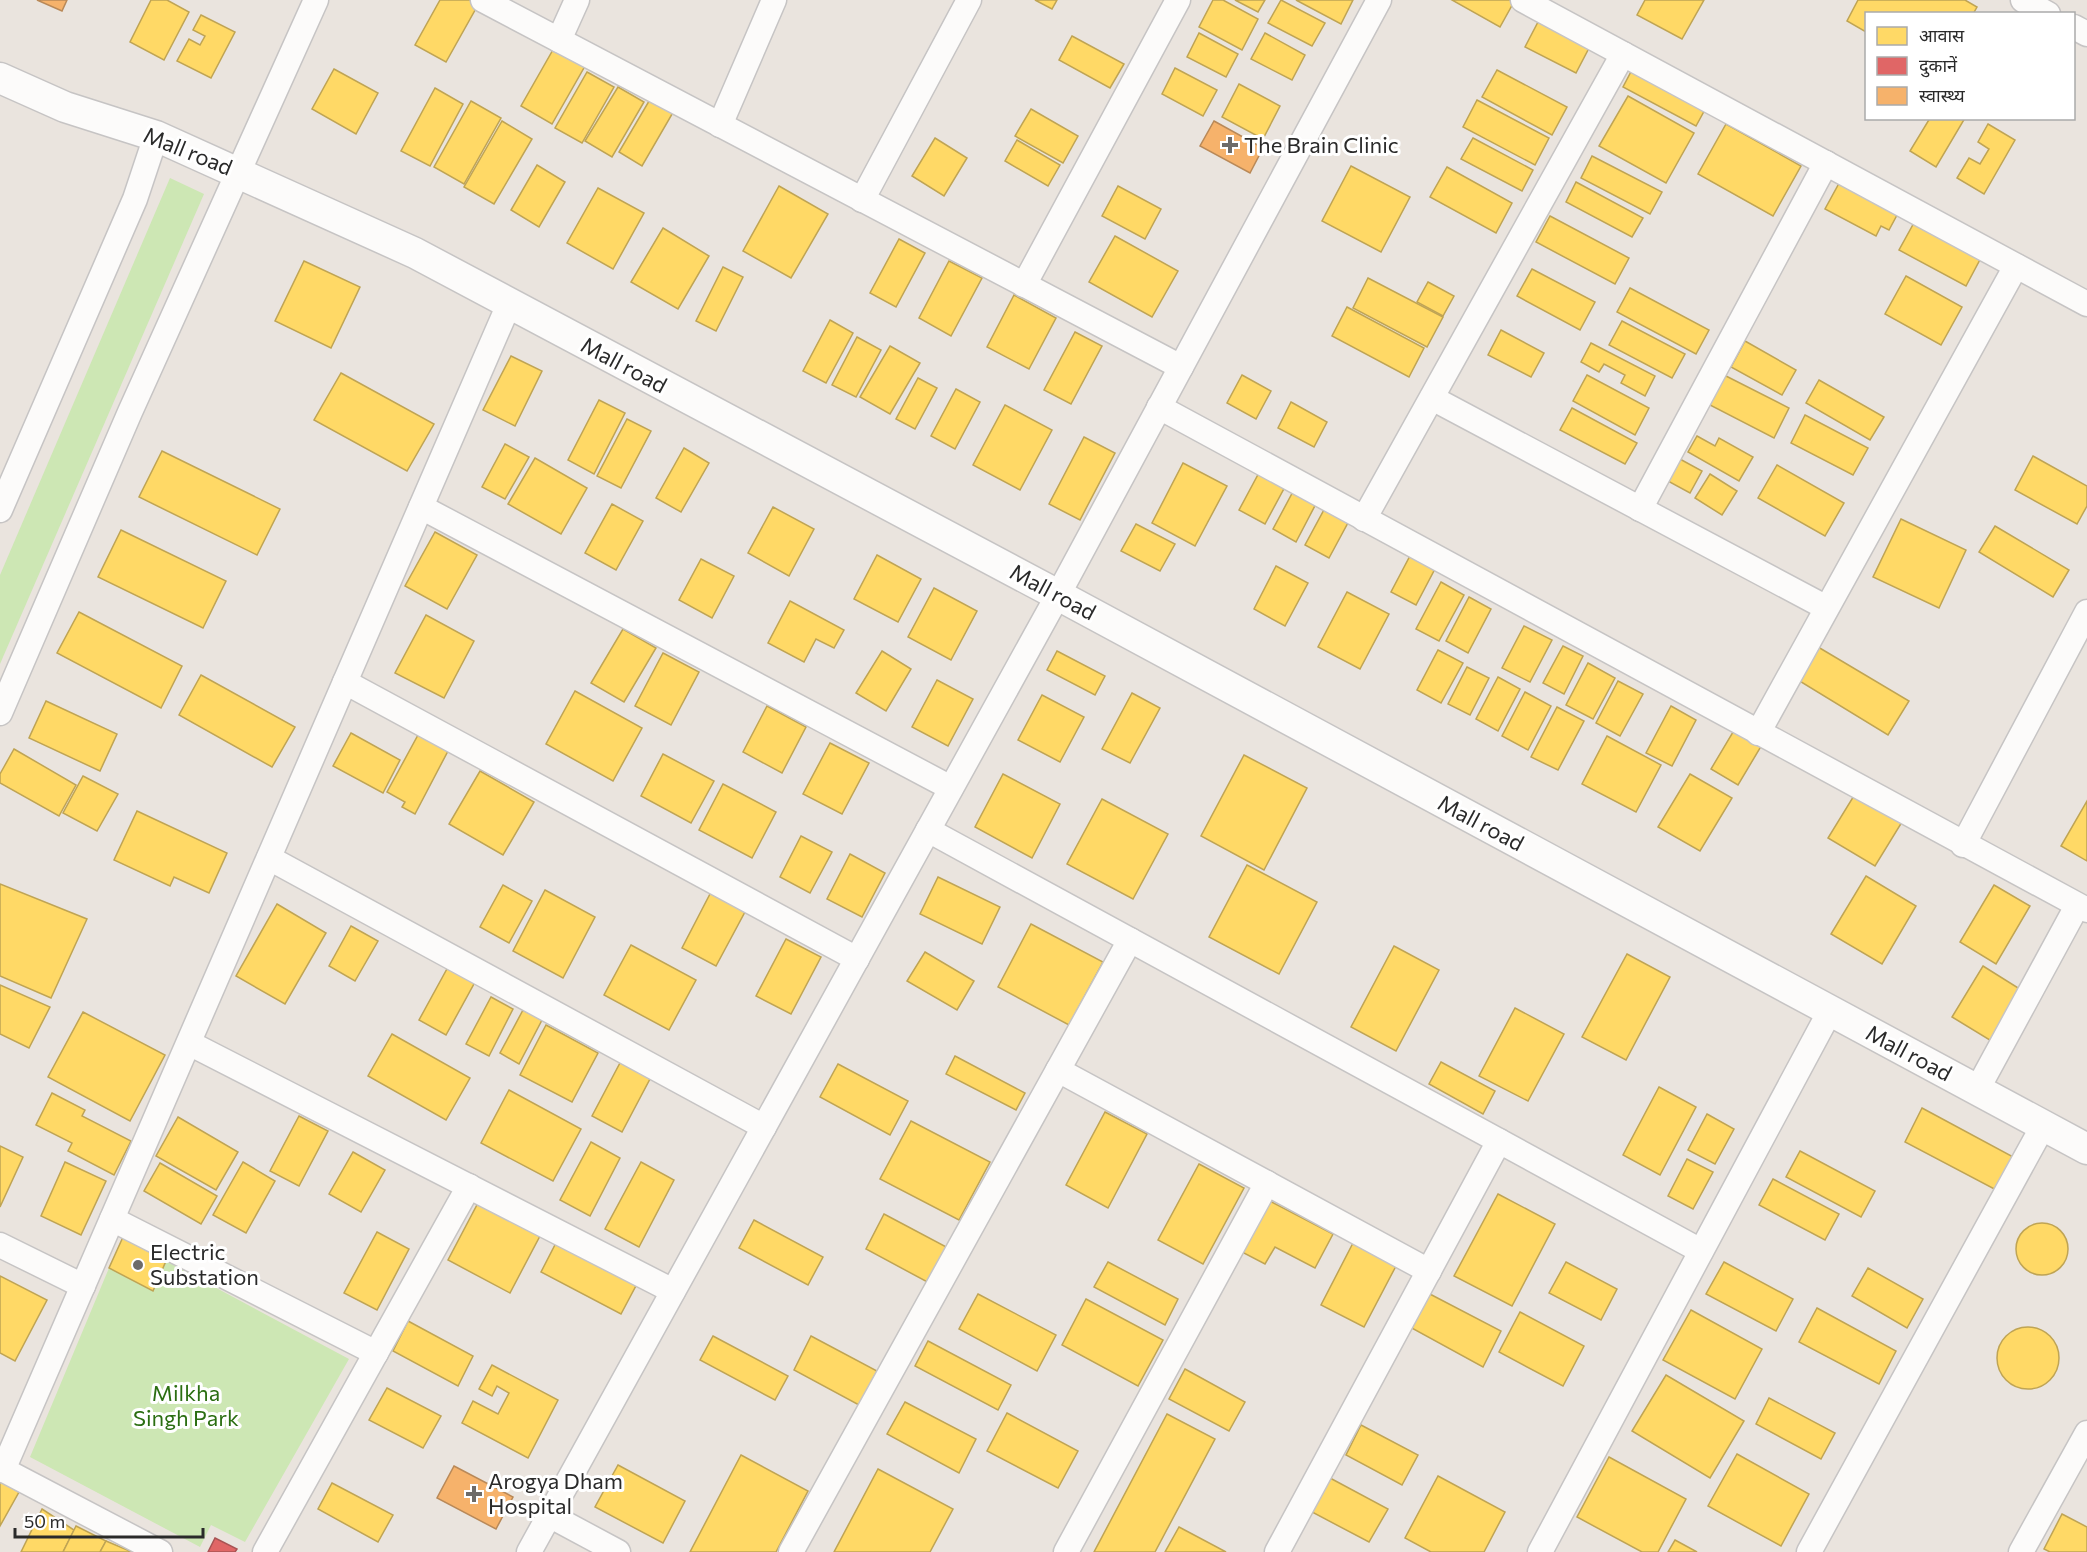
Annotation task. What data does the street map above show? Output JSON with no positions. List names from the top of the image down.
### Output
{
  "streets": {
    "street": ["Mall road"]
  },
  "parks": ["Milkha Singh Park"],
  "places": {
    "health": ["The Brain Clinic", "Arogya Dham Hospital"],
    "other": ["Electric Substation"]
  },
  "legend": ["आवास", "दुकानें", "स्वास्थ्य"],
  "scale_bar": "50 m"
}
